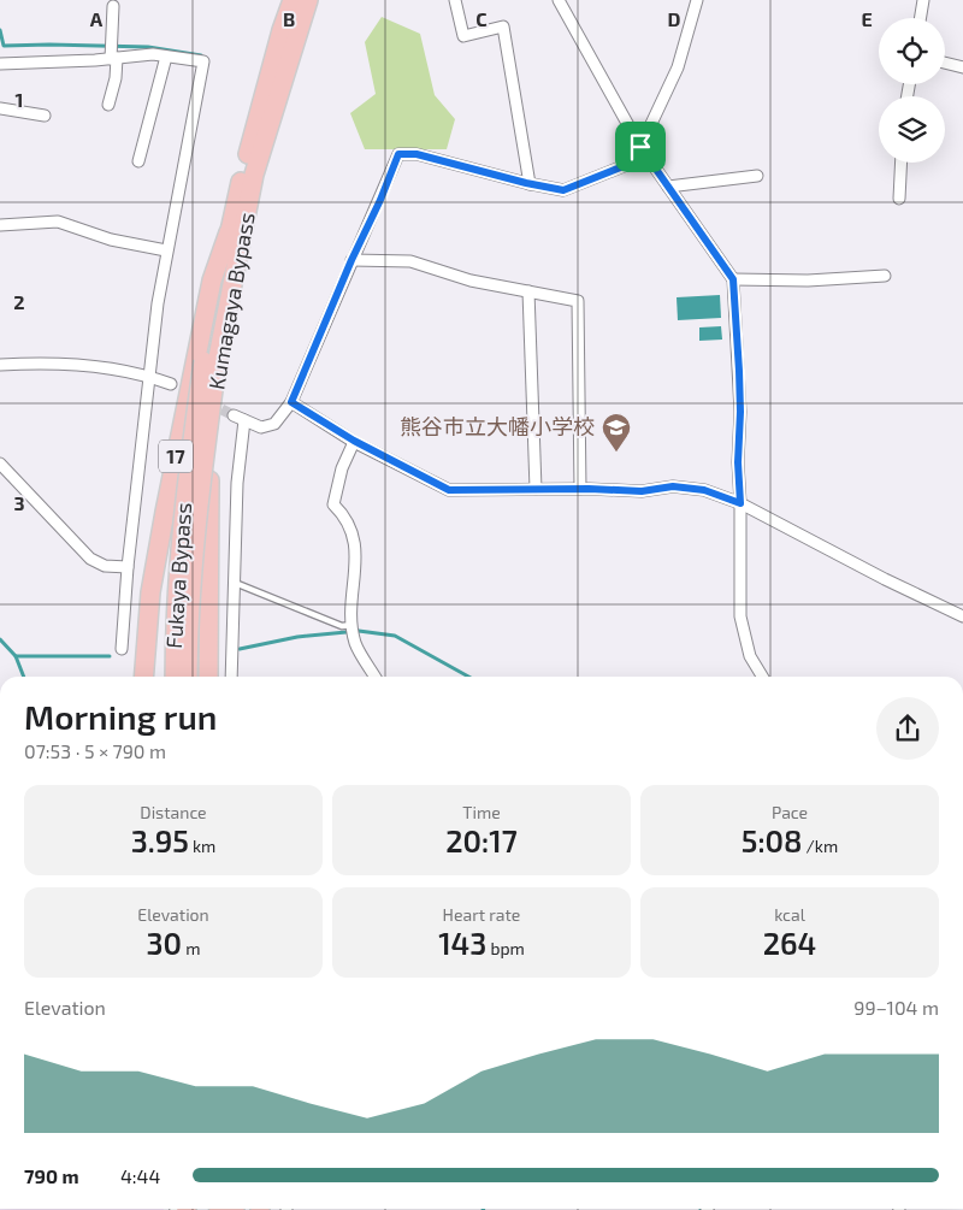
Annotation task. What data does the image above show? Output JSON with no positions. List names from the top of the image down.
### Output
{
  "streets": {
    "highway": ["Kumagaya Bypass", "17", "Fukaya Bypass"]
  },
  "crossings": [
    ["Kumagaya Bypass", "17"],
    ["Kumagaya Bypass", "Fukaya Bypass"]
  ],
  "places": {
    "school or university": ["熊谷市立大幡小学校"]
  },
  "page": {
    "heading": ["Morning run", "07:53 · 5 × 790 m"],
    "stats": [
      ["Distance", "3.95 km"],
      ["Time", "20:17"],
      ["Pace", "5:08 /km"],
      ["Elevation", "30 m"],
      ["Heart rate", "143 bpm"],
      ["kcal", "264"]
    ],
    "chart": ["Elevation", "99–104 m"],
    "list": [
      {
        "name": "790 m",
        "note": "4:44"
      }
    ]
  },
  "grid": {
    "columns": [
      "A",
      "B",
      "C",
      "D",
      "E"
    ],
    "rows": ["1", "2", "3"]
  }
}
